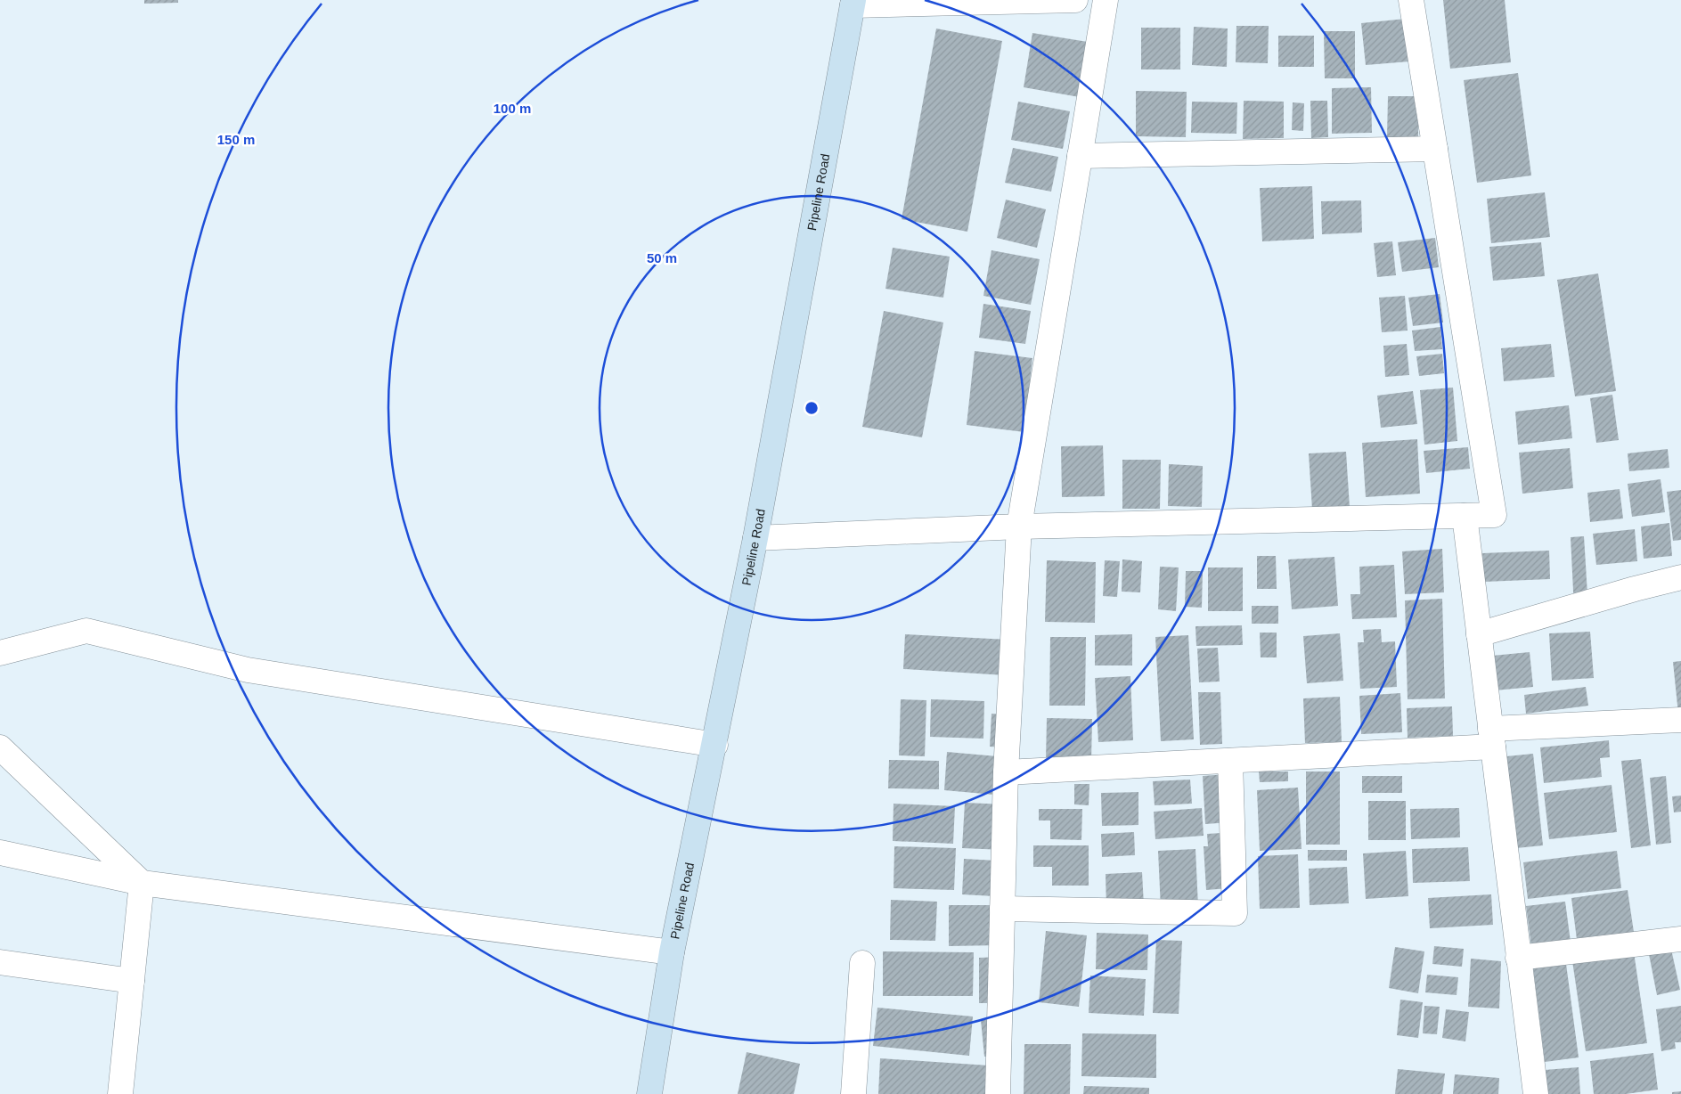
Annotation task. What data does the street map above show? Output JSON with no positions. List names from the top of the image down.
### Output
{
  "streets": {
    "main road": ["Pipeline Road"]
  },
  "rings": ["100 m", "150 m", "50 m"]
}
